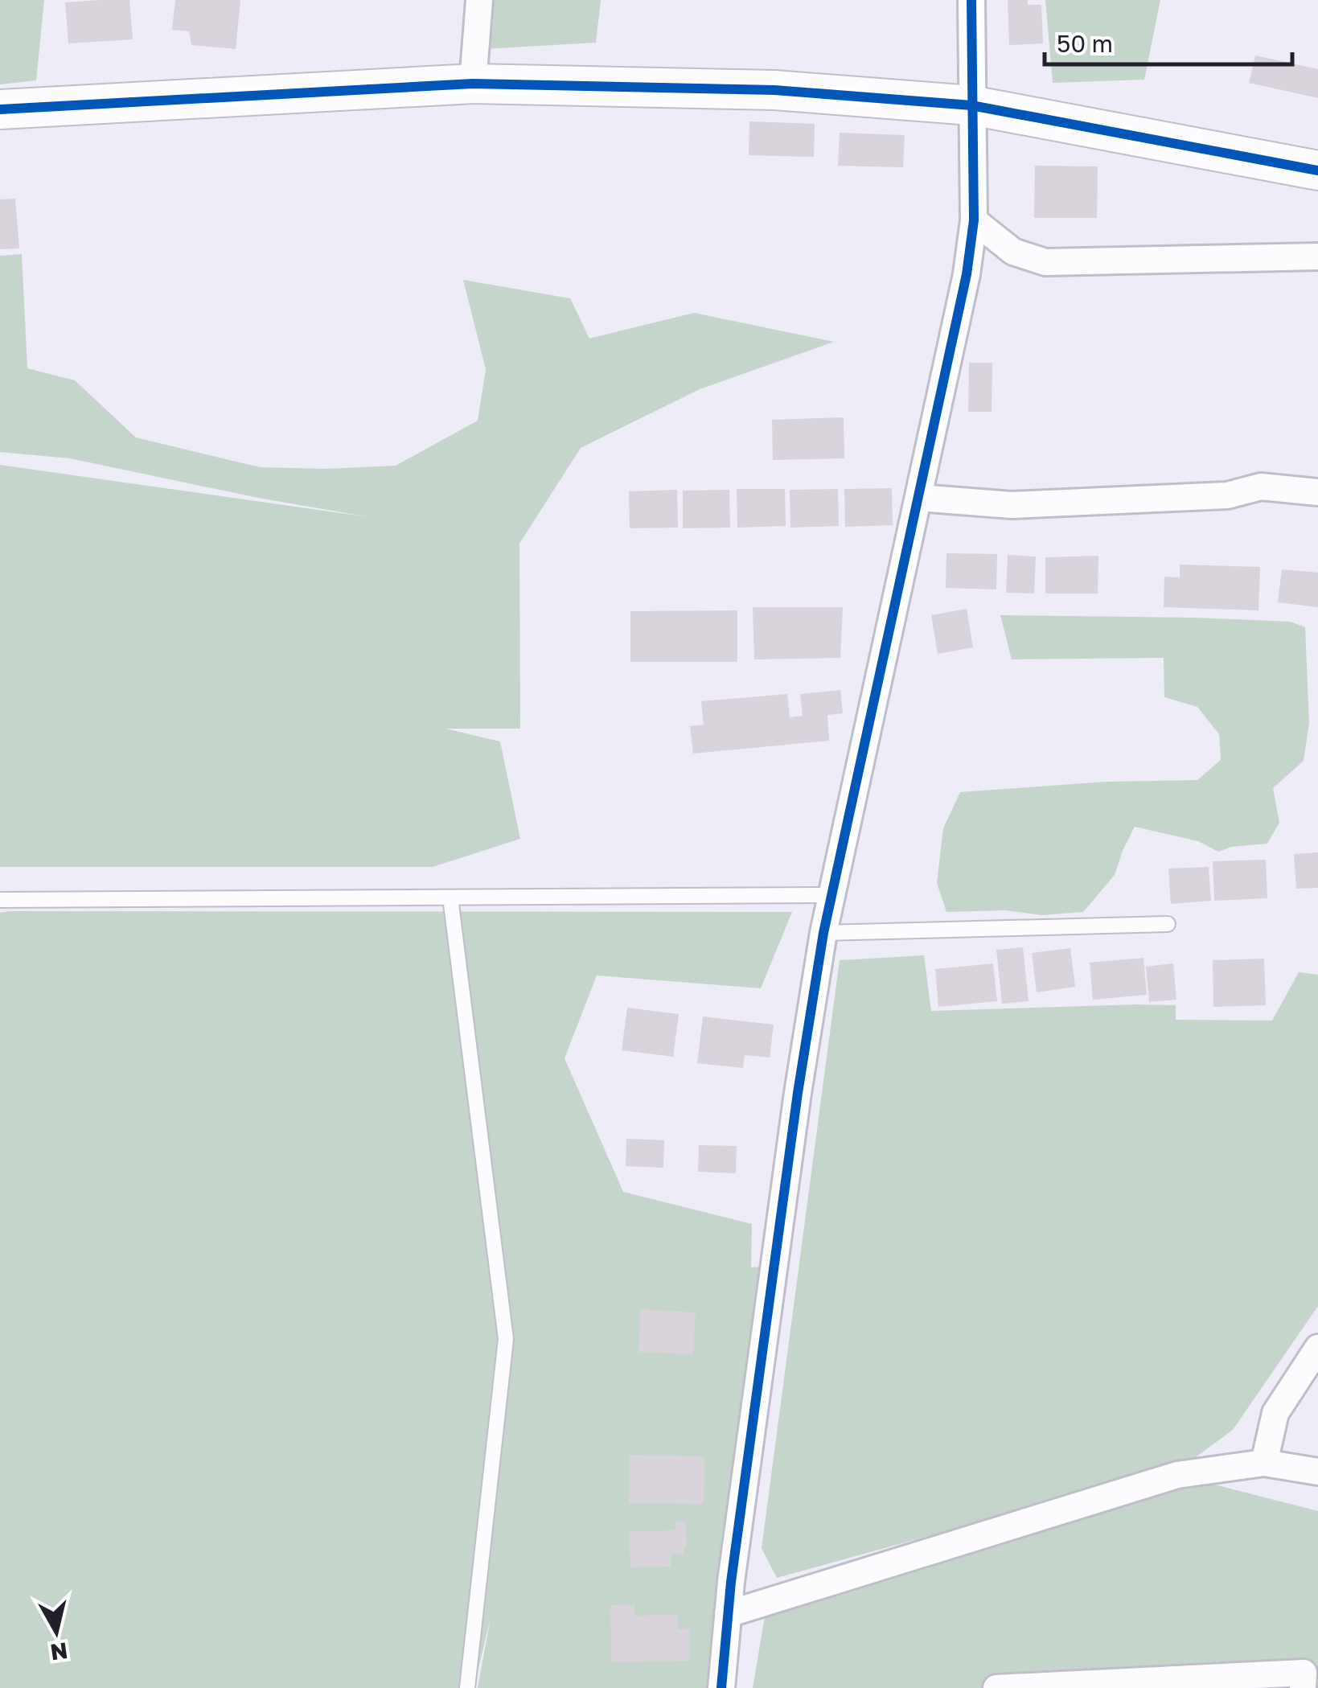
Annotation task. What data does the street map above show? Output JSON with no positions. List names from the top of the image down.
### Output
{
  "scale_bar": "50 m",
  "north": "bottom"
}
